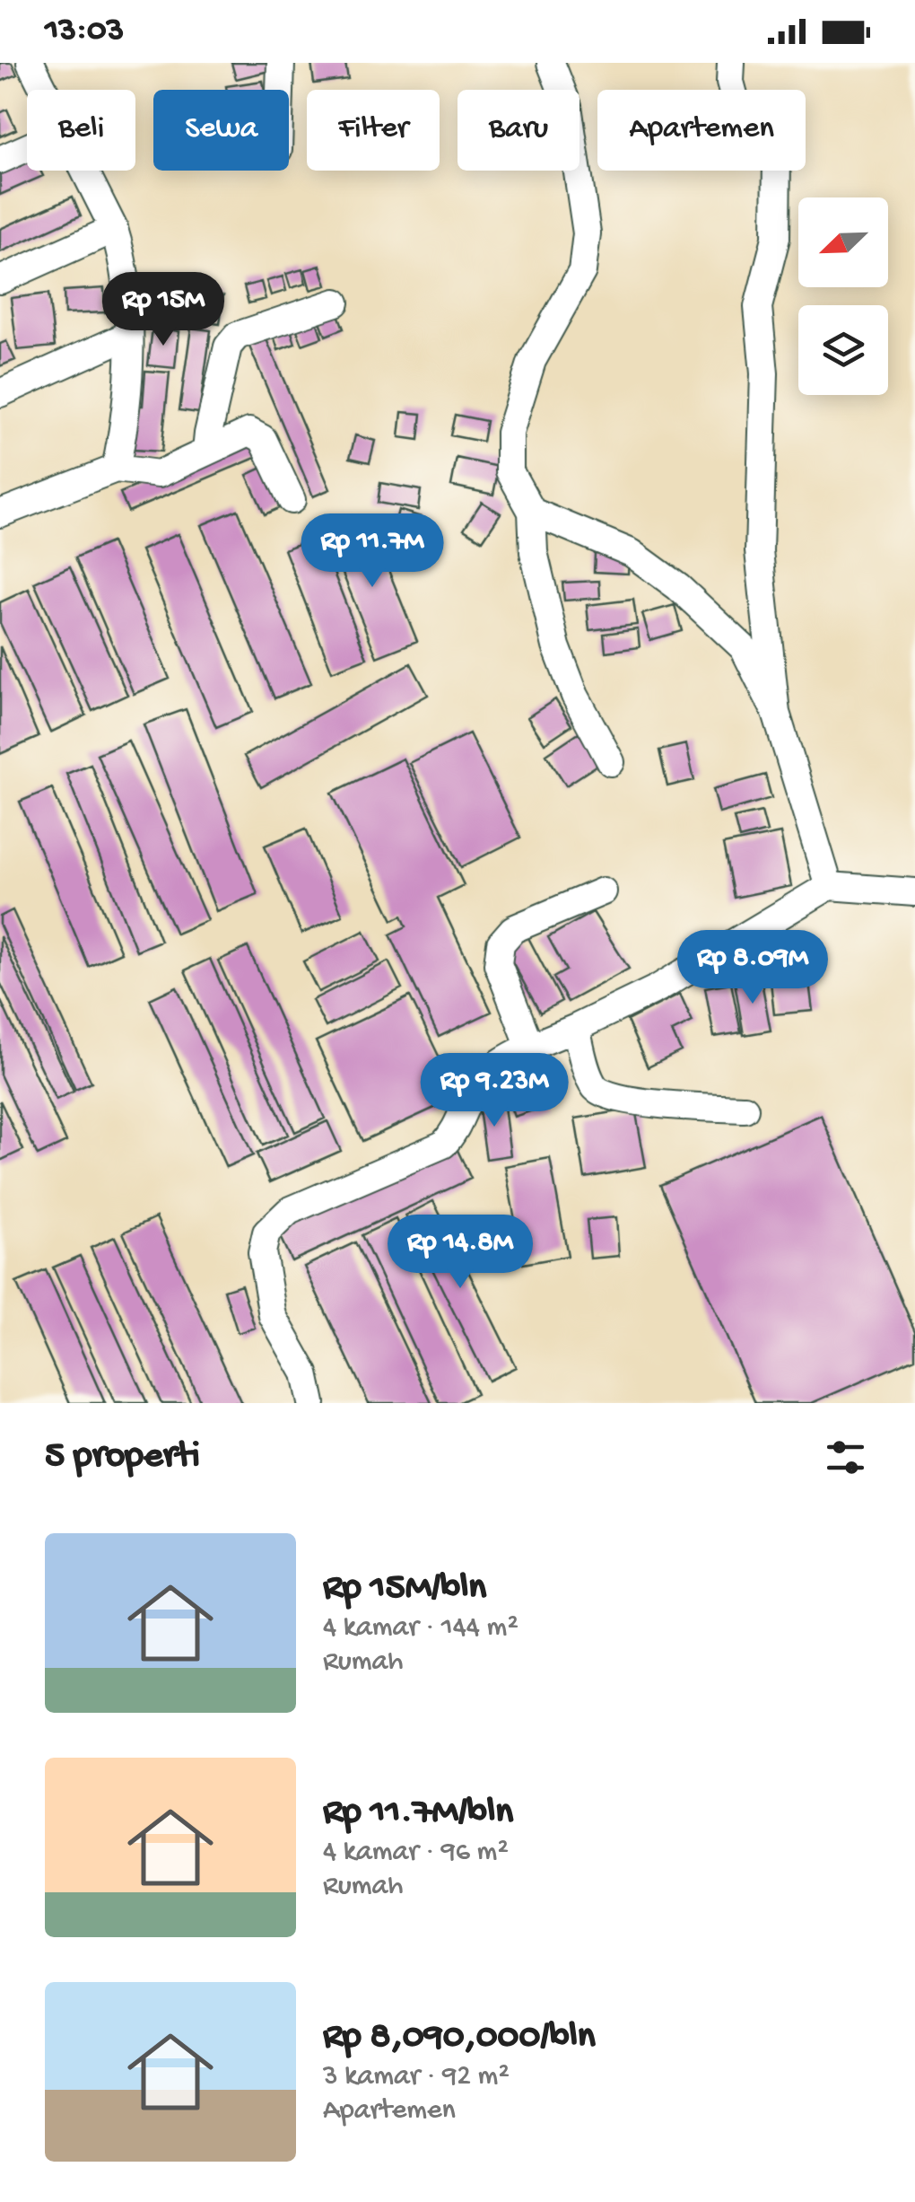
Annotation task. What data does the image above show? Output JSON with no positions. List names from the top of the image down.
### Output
{
  "north": "bottom left",
  "page": {
    "status": "13:03",
    "chip": [
      "Beli",
      "Sewa",
      "Filter",
      "Baru",
      "Apartemen"
    ],
    "price": [
      "Rp 15M",
      "Rp 11.7M",
      "Rp 8.09M",
      "Rp 9.23M",
      "Rp 14.8M"
    ],
    "heading": "5 properti",
    "list": [
      {
        "name": "Rp 15M/bln",
        "note": "4 kamar · 144 m² · Rumah"
      },
      {
        "name": "Rp 11.7M/bln",
        "note": "4 kamar · 96 m² · Rumah"
      },
      {
        "name": "Rp 8,090,000/bln",
        "note": "3 kamar · 92 m² · Apartemen"
      }
    ]
  }
}
